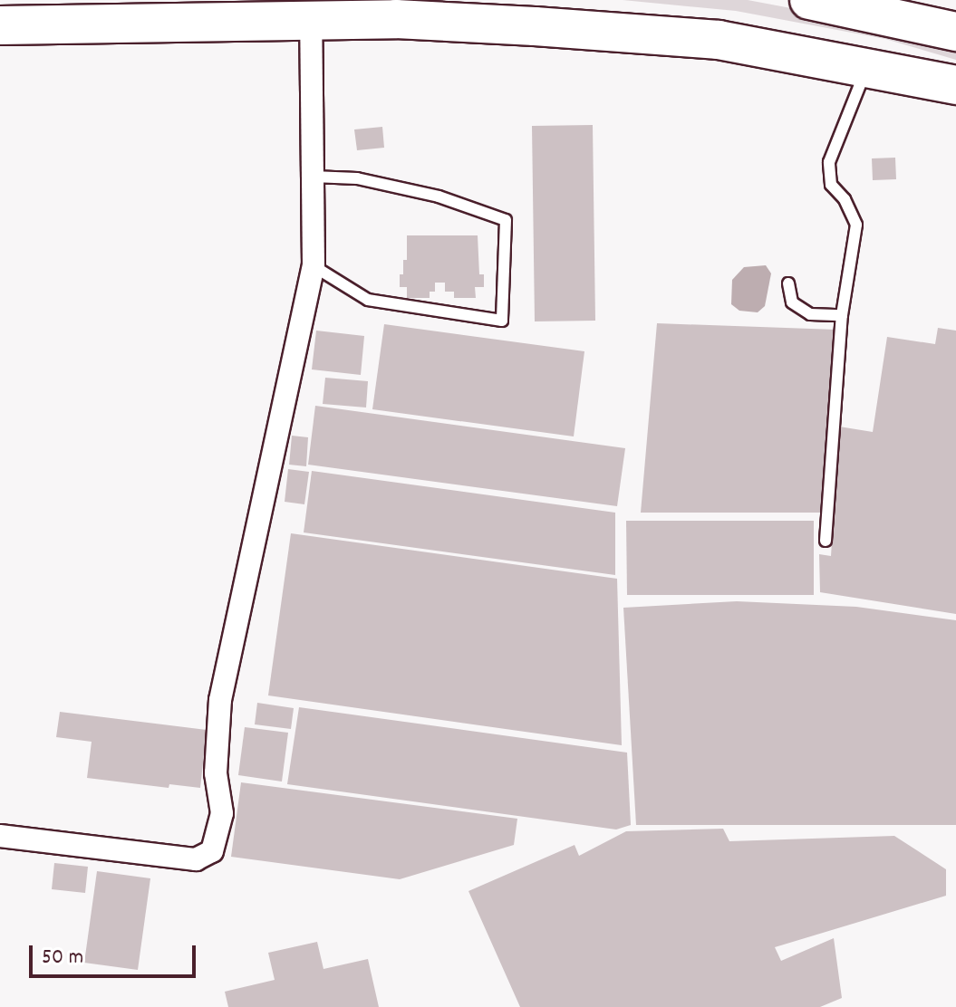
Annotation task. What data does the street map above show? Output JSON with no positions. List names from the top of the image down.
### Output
{
  "scale_bar": "50 m"
}
